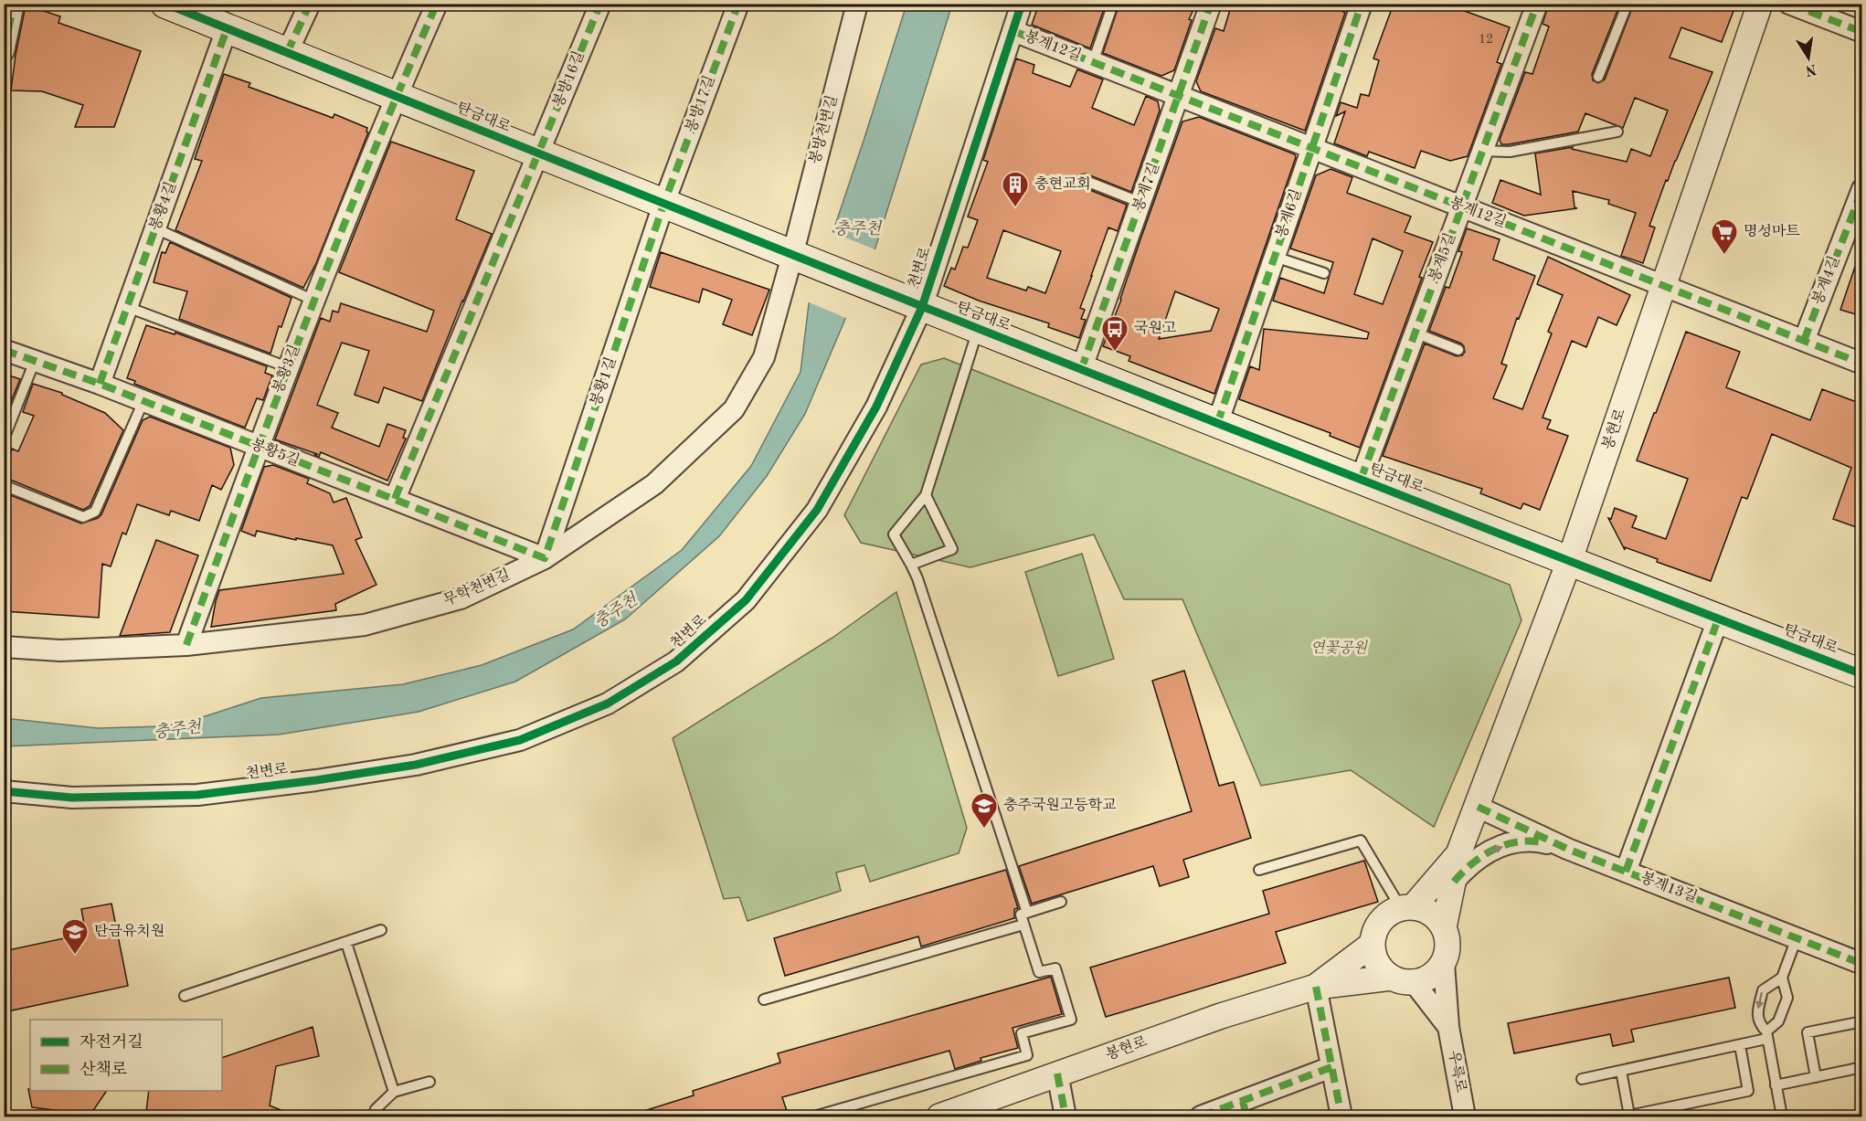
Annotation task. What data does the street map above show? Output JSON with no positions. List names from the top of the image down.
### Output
{
  "streets": {
    "main road": ["탄금대로"],
    "street": [
      "봉계12길",
      "봉방16길",
      "봉방17길",
      "봉방천변길",
      "봉계7길",
      "봉황4길",
      "봉계6길",
      "봉계5길",
      "천변로",
      "봉계4길",
      "봉황3길",
      "봉황1길",
      "봉현로",
      "봉황5길",
      "무학천변길",
      "봉계13길",
      "우륵로"
    ]
  },
  "crossings": [
    ["봉계12길", "봉계7길"],
    ["봉계12길", "봉계6길"],
    ["봉계12길", "봉계5길"],
    ["봉계12길", "천변로"],
    ["봉계12길", "봉계4길"],
    ["봉계12길", "봉현로"],
    ["봉방16길", "탄금대로"],
    ["봉방16길", "봉황5길"],
    ["봉방17길", "탄금대로"],
    ["봉방17길", "봉황1길"],
    ["탄금대로", "봉방천변길"],
    ["탄금대로", "봉계7길"],
    ["탄금대로", "봉황4길"],
    ["탄금대로", "봉계6길"],
    ["탄금대로", "봉계5길"],
    ["탄금대로", "천변로"],
    ["탄금대로", "봉황3길"],
    ["탄금대로", "봉황1길"],
    ["탄금대로", "봉현로"],
    ["탄금대로", "무학천변길"],
    ["봉방천변길", "무학천변길"],
    ["봉황4길", "봉황5길"],
    ["봉황3길", "봉황5길"],
    ["봉황3길", "무학천변길"],
    ["봉황1길", "봉황5길"],
    ["봉황1길", "무학천변길"],
    ["봉현로", "봉계13길"],
    ["봉현로", "우륵로"],
    ["봉황5길", "무학천변길"]
  ],
  "water": ["충주천"],
  "parks": ["연꽃공원"],
  "places": {
    "building": ["충현교회"],
    "supermarket": ["명성마트"],
    "bus stop": ["국원고"],
    "school or university": ["충주국원고등학교", "탄금유치원"]
  },
  "house_numbers": ["12"],
  "legend": ["자전거길", "산책로"],
  "north": "bottom"
}
